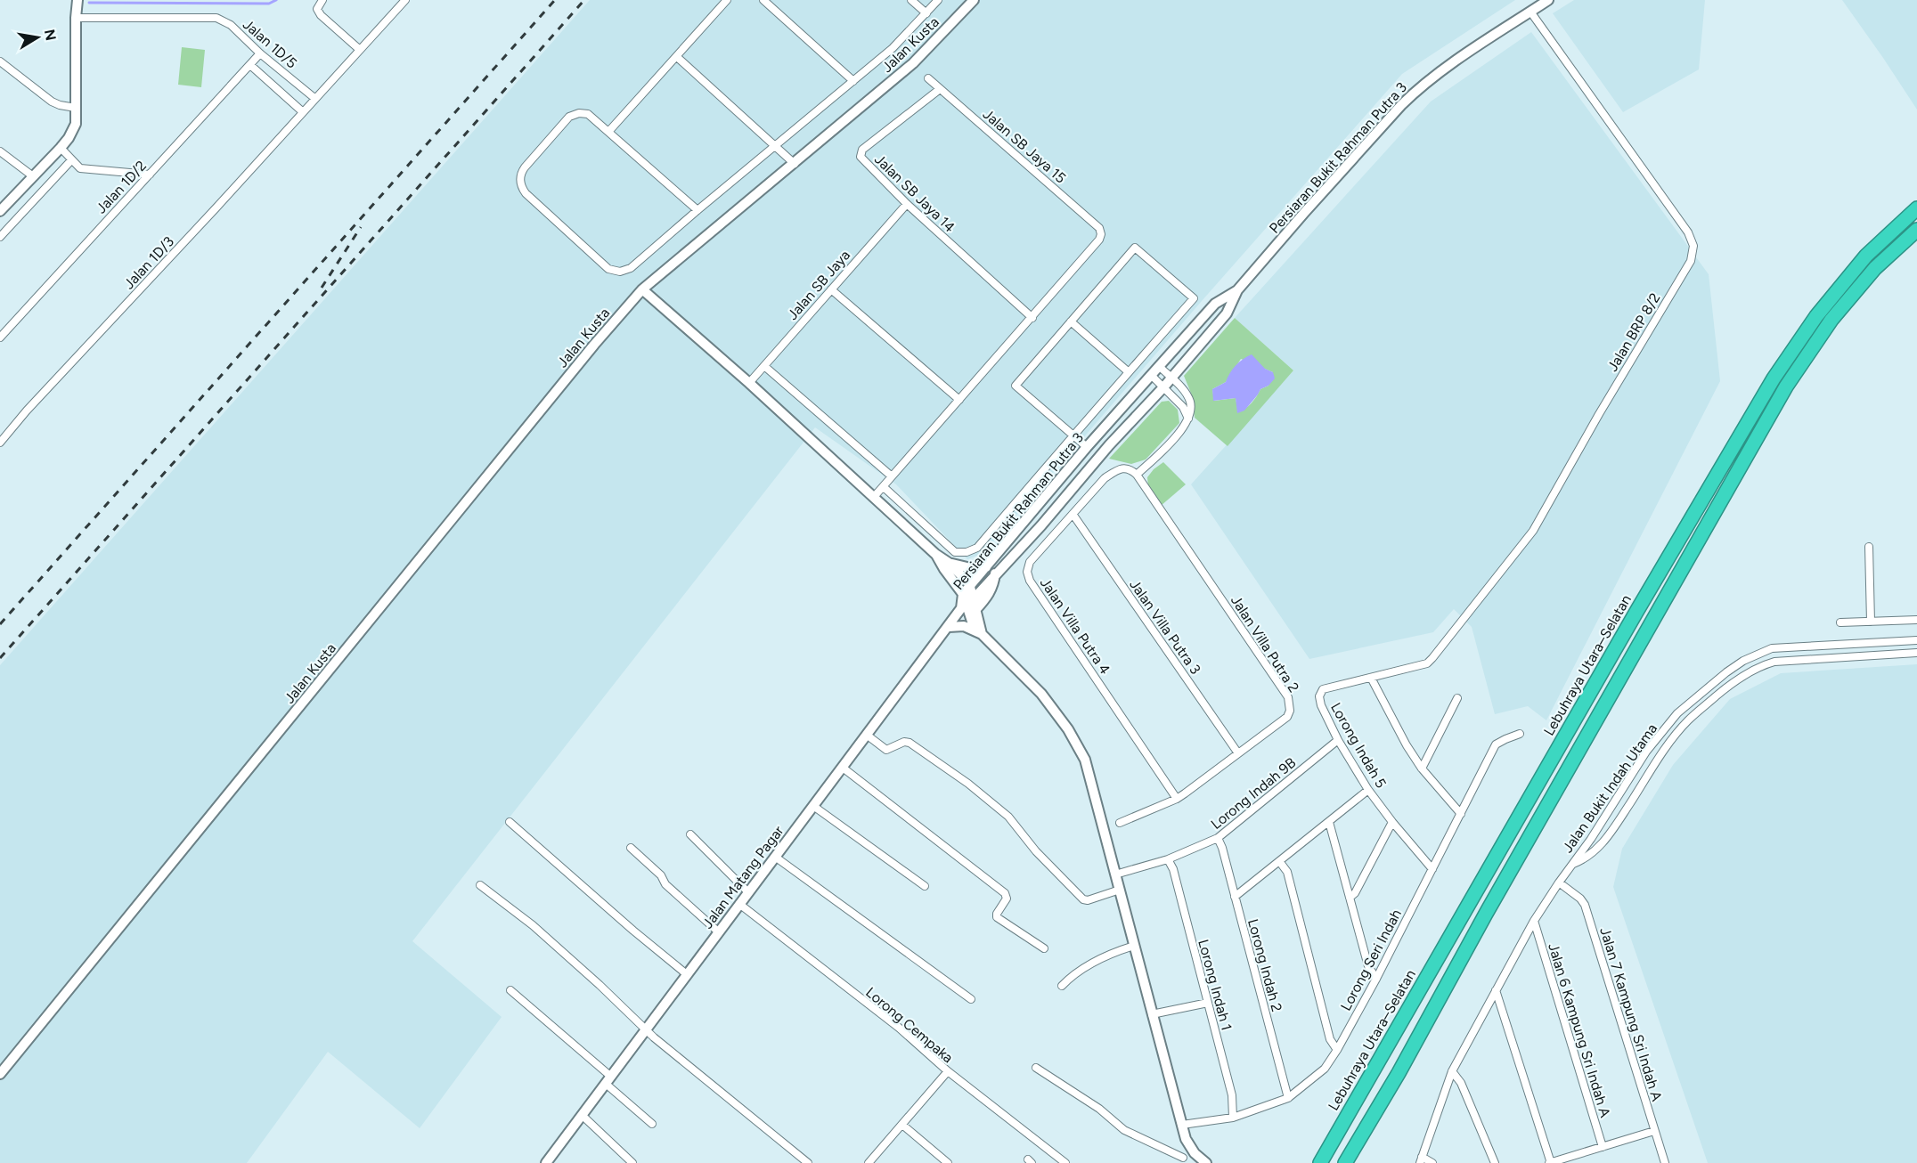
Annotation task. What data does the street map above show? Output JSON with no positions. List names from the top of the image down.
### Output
{
  "streets": {
    "highway": ["Lebuhraya Utara–Selatan"],
    "street": [
      "Jalan 1D/5",
      "Jalan Kusta",
      "Jalan SB Jaya 15",
      "Persiaran Bukit Rahman Putra 3",
      "Jalan 1D/2",
      "Jalan SB Jaya 14",
      "Jalan 1D/3",
      "Jalan SB Jaya",
      "Jalan BRP 8/2",
      "Jalan Villa Putra 4",
      "Jalan Villa Putra 3",
      "Jalan Villa Putra 2",
      "Lorong Indah 5",
      "Jalan Bukit Indah Utama",
      "Lorong Indah 9B",
      "Jalan Matang Pagar",
      "Lorong Seri Indah",
      "Lorong Indah 2",
      "Lorong Indah 1",
      "Jalan 7 Kampung Sri Indah A",
      "Lorong Cempaka",
      "Jalan 6 Kampung Sri Indah A"
    ]
  },
  "crossings": [
    ["Jalan 1D/5", "Jalan 1D/2"],
    ["Jalan 1D/5", "Jalan 1D/3"],
    ["Jalan SB Jaya 15", "Jalan SB Jaya 14"],
    ["Persiaran Bukit Rahman Putra 3", "Jalan BRP 8/2"],
    ["Persiaran Bukit Rahman Putra 3", "Jalan Matang Pagar"],
    ["Jalan SB Jaya 14", "Jalan SB Jaya"],
    ["Jalan BRP 8/2", "Lorong Indah 5"],
    ["Jalan Villa Putra 4", "Jalan Villa Putra 3"],
    ["Jalan Villa Putra 4", "Jalan Villa Putra 2"],
    ["Jalan Villa Putra 3", "Jalan Villa Putra 2"],
    ["Lorong Indah 5", "Lorong Indah 9B"],
    ["Lorong Indah 5", "Lorong Seri Indah"],
    ["Lorong Indah 9B", "Lorong Indah 2"],
    ["Lorong Indah 9B", "Lorong Indah 1"],
    ["Jalan Matang Pagar", "Lorong Cempaka"],
    ["Lorong Seri Indah", "Lorong Indah 2"],
    ["Lorong Seri Indah", "Lorong Indah 1"]
  ],
  "north": "right"
}
